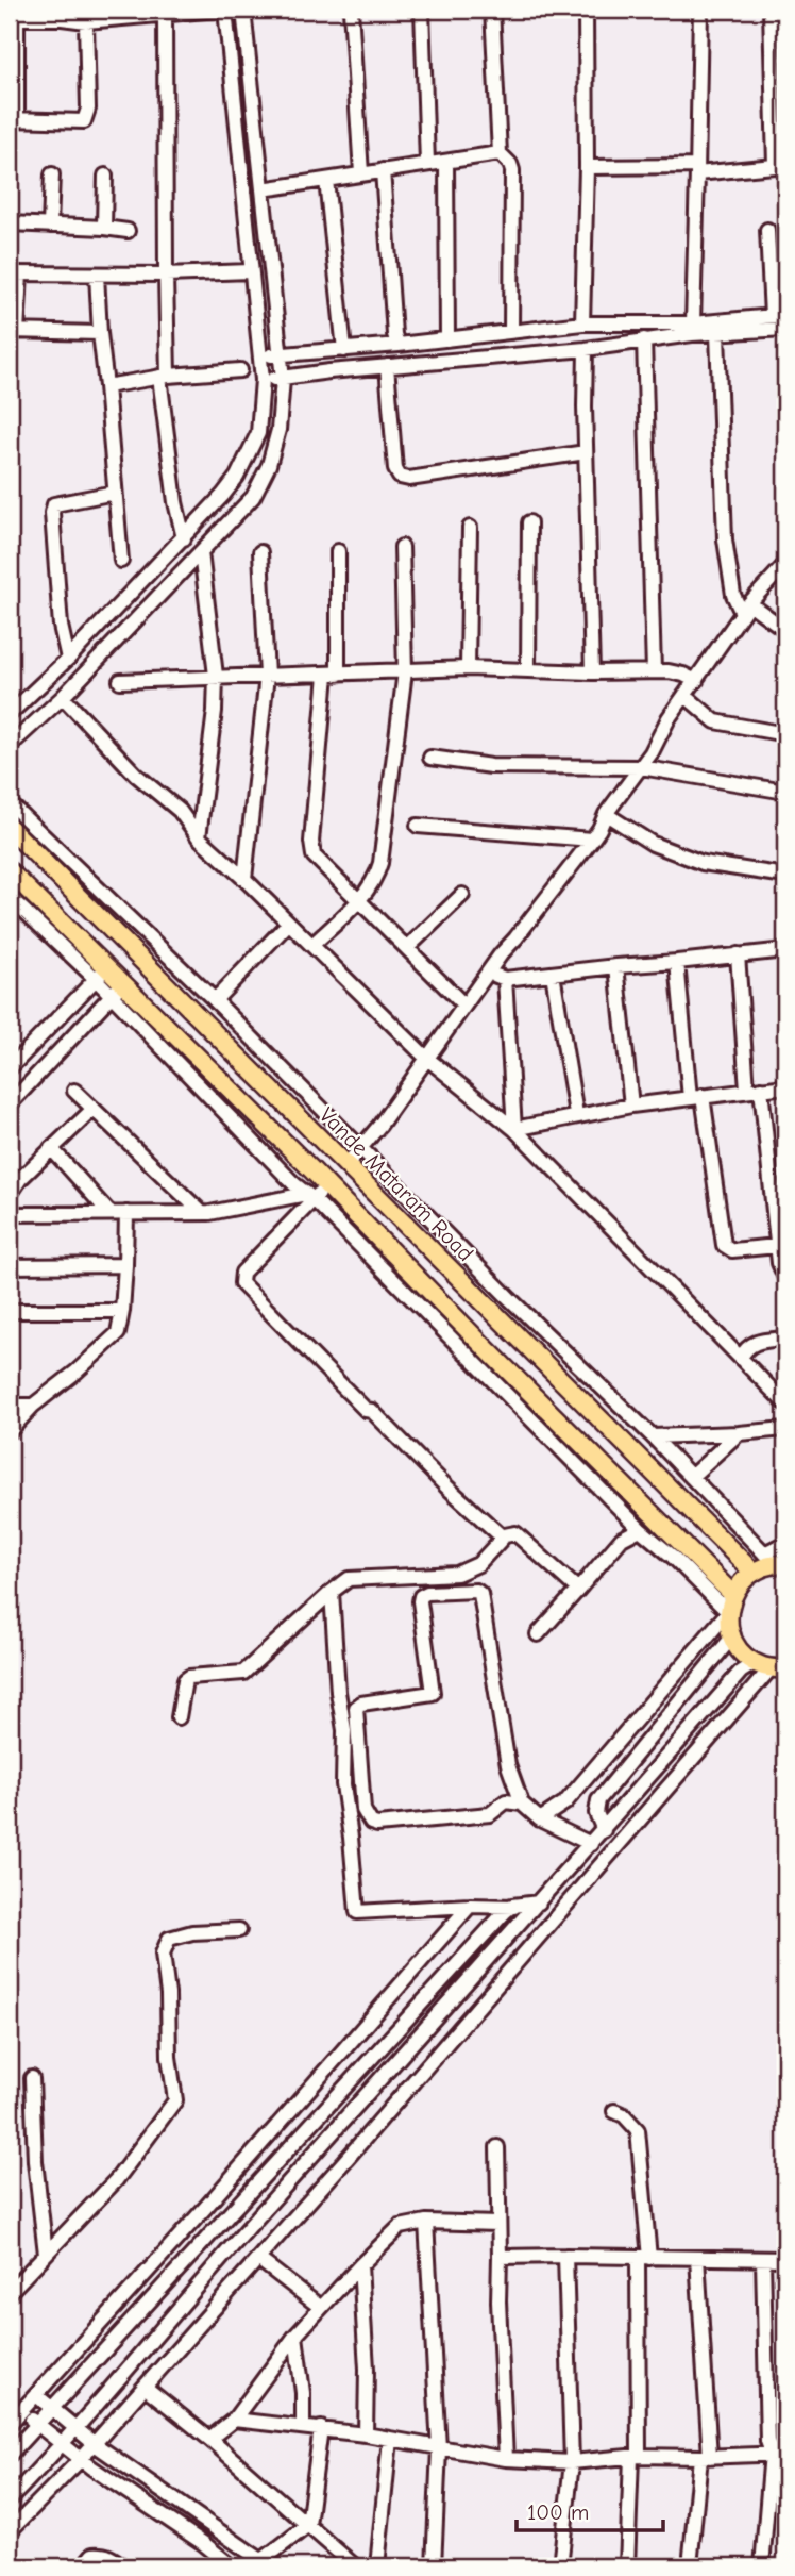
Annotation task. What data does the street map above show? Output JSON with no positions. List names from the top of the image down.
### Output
{
  "streets": {
    "main road": ["Vande Mataram Road"]
  },
  "scale_bar": "100 m"
}
